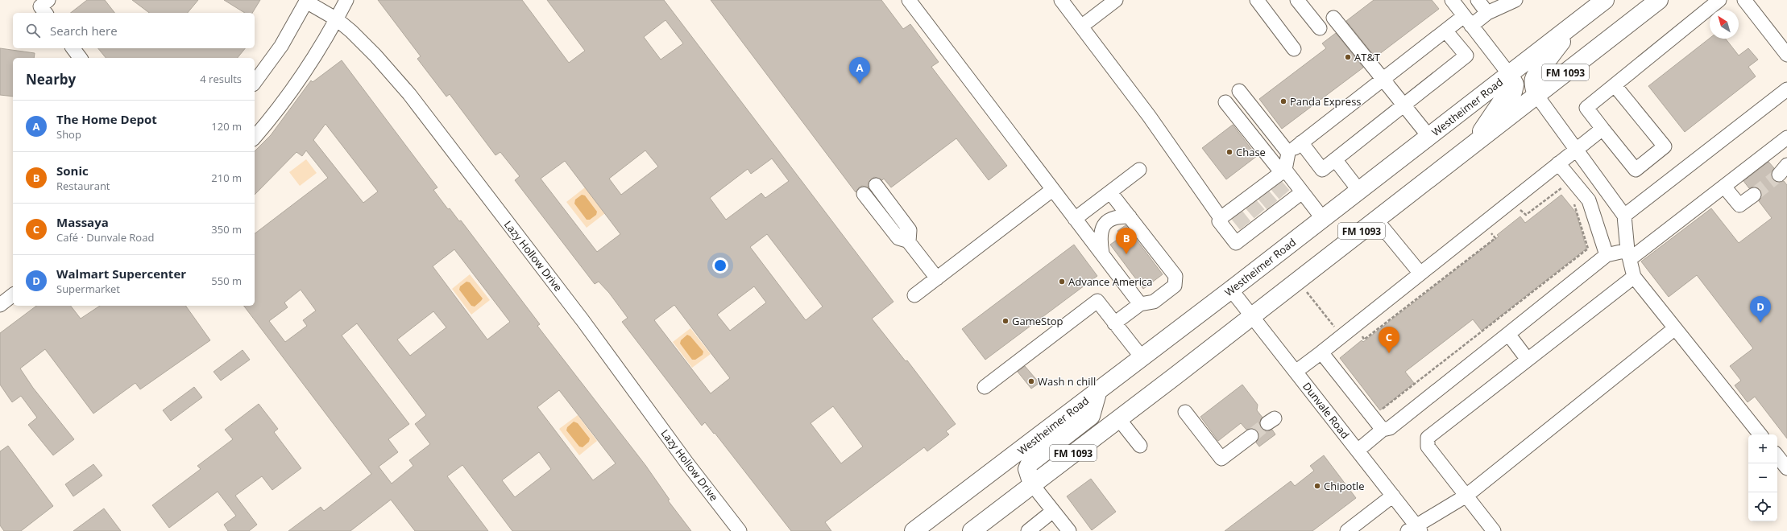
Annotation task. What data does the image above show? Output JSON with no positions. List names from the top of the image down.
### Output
{
  "streets": {
    "main road": ["FM 1093", "Westheimer Road"],
    "street": ["Lazy Hollow Drive", "Dunvale Road"]
  },
  "crossings": [
    ["FM 1093", "Dunvale Road"],
    ["Westheimer Road", "Dunvale Road"]
  ],
  "places": [
    "AT&T",
    "Panda Express",
    "Chase",
    "Advance America",
    "GameStop",
    "Wash n chill",
    "Chipotle"
  ],
  "north": "top left",
  "page": {
    "search": "Search here",
    "pins": [
      "A",
      "B",
      "D",
      "C"
    ],
    "heading": ["Nearby", "4 results"],
    "list": [
      {
        "mark": "A",
        "name": "The Home Depot",
        "note": "Shop",
        "value": "120 m"
      },
      {
        "mark": "B",
        "name": "Sonic",
        "note": "Restaurant",
        "value": "210 m"
      },
      {
        "mark": "C",
        "name": "Massaya",
        "note": "Café · Dunvale Road",
        "value": "350 m"
      },
      {
        "mark": "D",
        "name": "Walmart Supercenter",
        "note": "Supermarket",
        "value": "550 m"
      }
    ],
    "map_buttons": ["+", "−"]
  }
}
